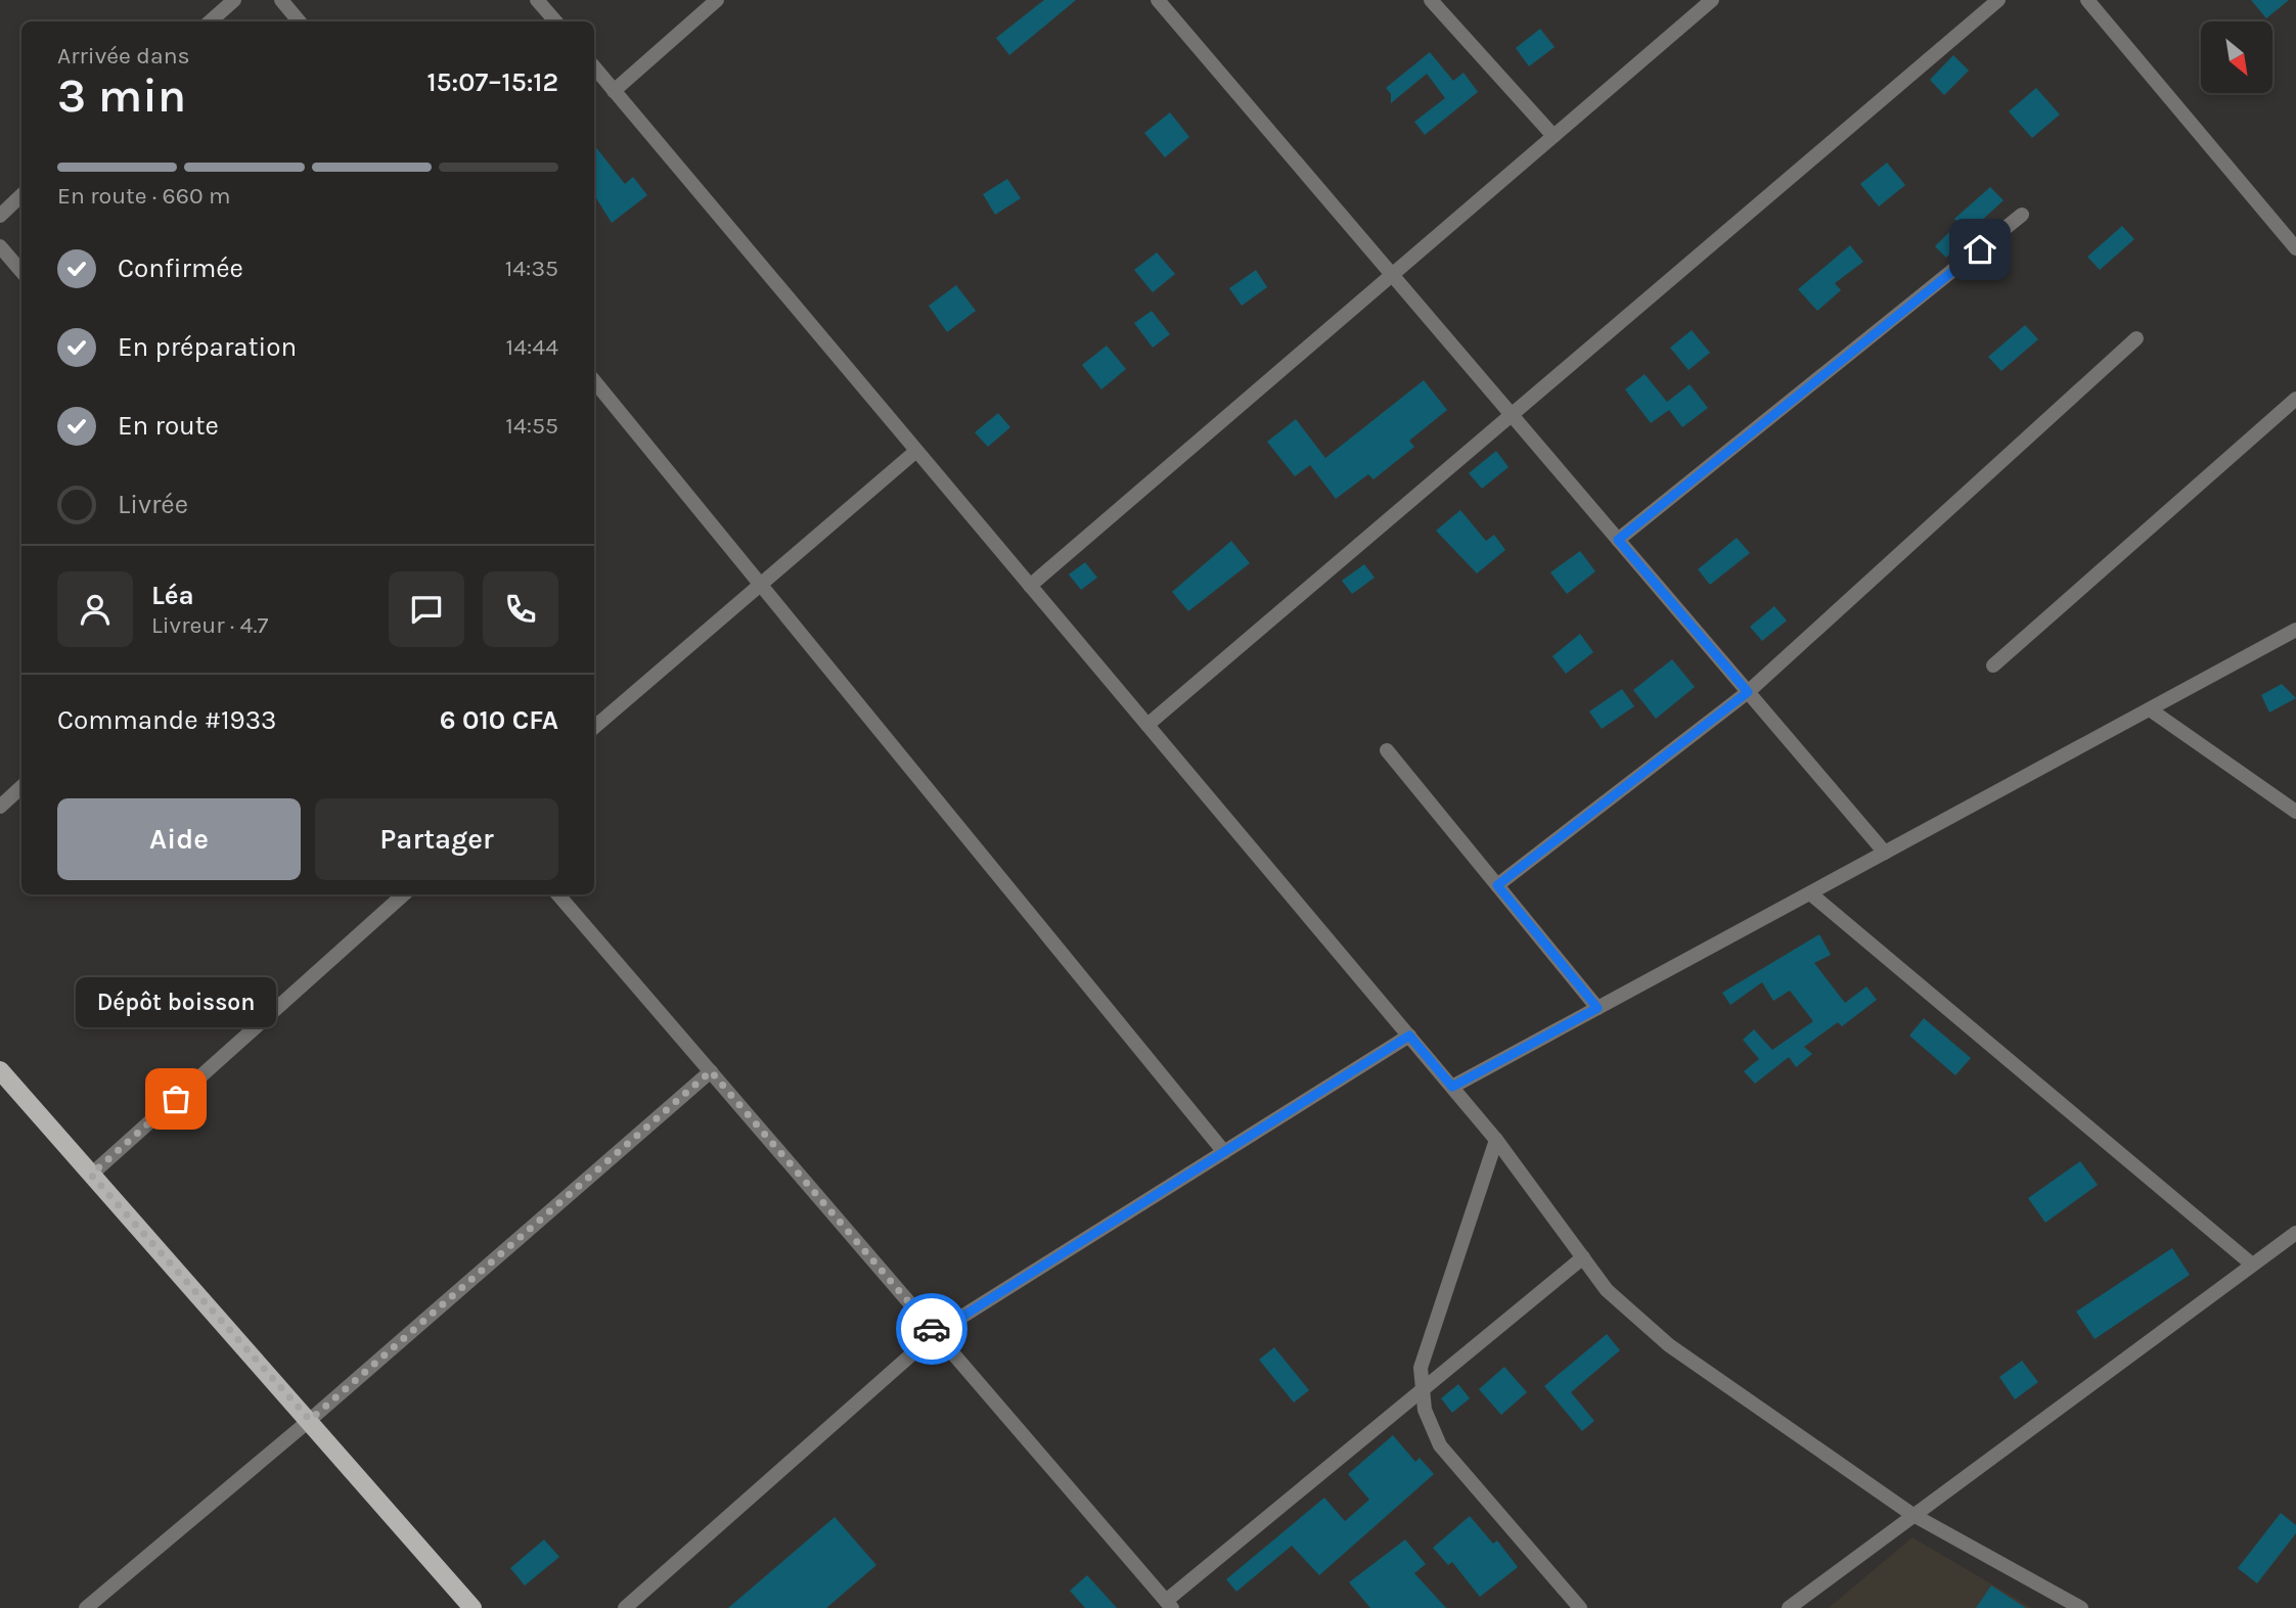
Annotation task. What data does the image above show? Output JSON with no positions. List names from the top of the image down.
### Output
{
  "places": ["Dépôt boisson"],
  "north": "bottom right",
  "page": {
    "heading": ["3 min", "Arrivée dans", "15:07–15:12"],
    "panel": [
      "Léa",
      "Livreur · 4.7",
      "Commande #1933",
      "6 010 CFA"
    ],
    "bar": "En route · 660 m",
    "list": [
      ["Confirmée", "14:35"],
      ["En préparation", "14:44"],
      ["En route", "14:55"],
      "Livrée"
    ],
    "buttons": ["Aide", "Partager"],
    "bubble": "Dépôt boisson"
  }
}
